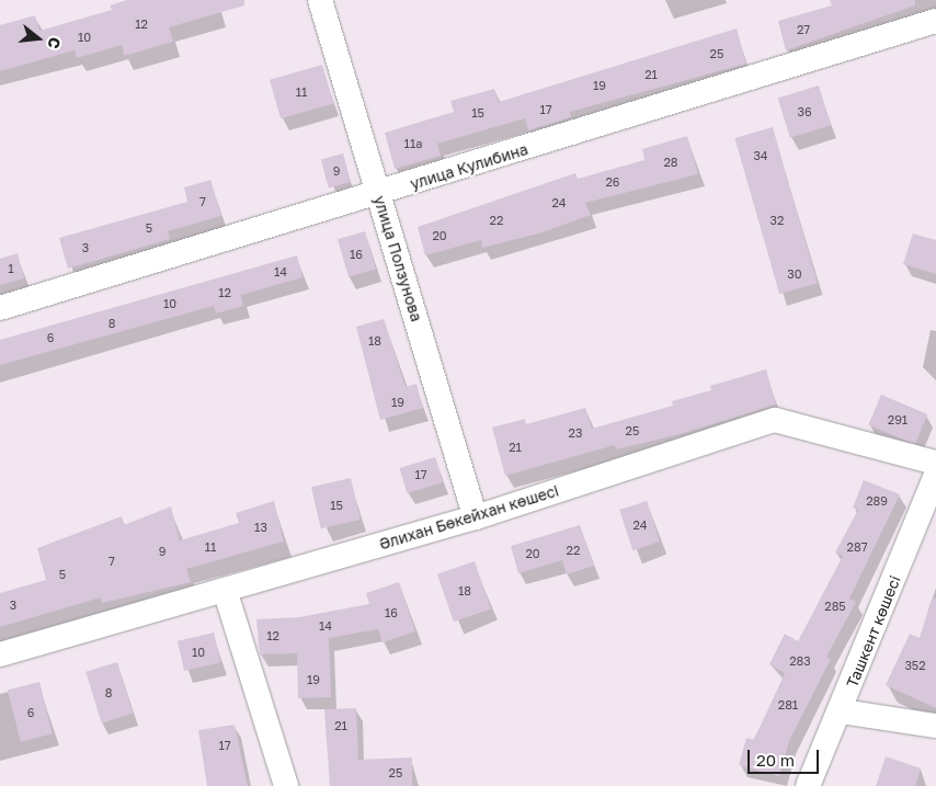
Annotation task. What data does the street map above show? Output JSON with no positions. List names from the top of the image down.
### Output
{
  "streets": {
    "street": [
      "улица Кулибина",
      "улица Ползунова",
      "Әлихан Бөкейхан көшесі",
      "Ташкент көшесі"
    ]
  },
  "crossings": [
    ["улица Кулибина", "улица Ползунова"],
    ["улица Ползунова", "Әлихан Бөкейхан көшесі"]
  ],
  "house_numbers": [
    "12",
    "27",
    "10",
    "25",
    "21",
    "19",
    "11",
    "17",
    "36",
    "15",
    "11а",
    "34",
    "28",
    "9",
    "26",
    "7",
    "24",
    "22",
    "32",
    "5",
    "20",
    "3",
    "16",
    "1",
    "14",
    "30",
    "12",
    "10",
    "8",
    "6",
    "18",
    "19",
    "291",
    "25",
    "23",
    "21",
    "17",
    "289",
    "15",
    "24",
    "13",
    "11",
    "287",
    "22",
    "9",
    "20",
    "7",
    "5",
    "18",
    "3",
    "285",
    "16",
    "14",
    "12",
    "10",
    "283",
    "352",
    "19",
    "8",
    "281",
    "6",
    "21",
    "17",
    "25"
  ],
  "scale_bar": "20 m",
  "north": "right"
}
